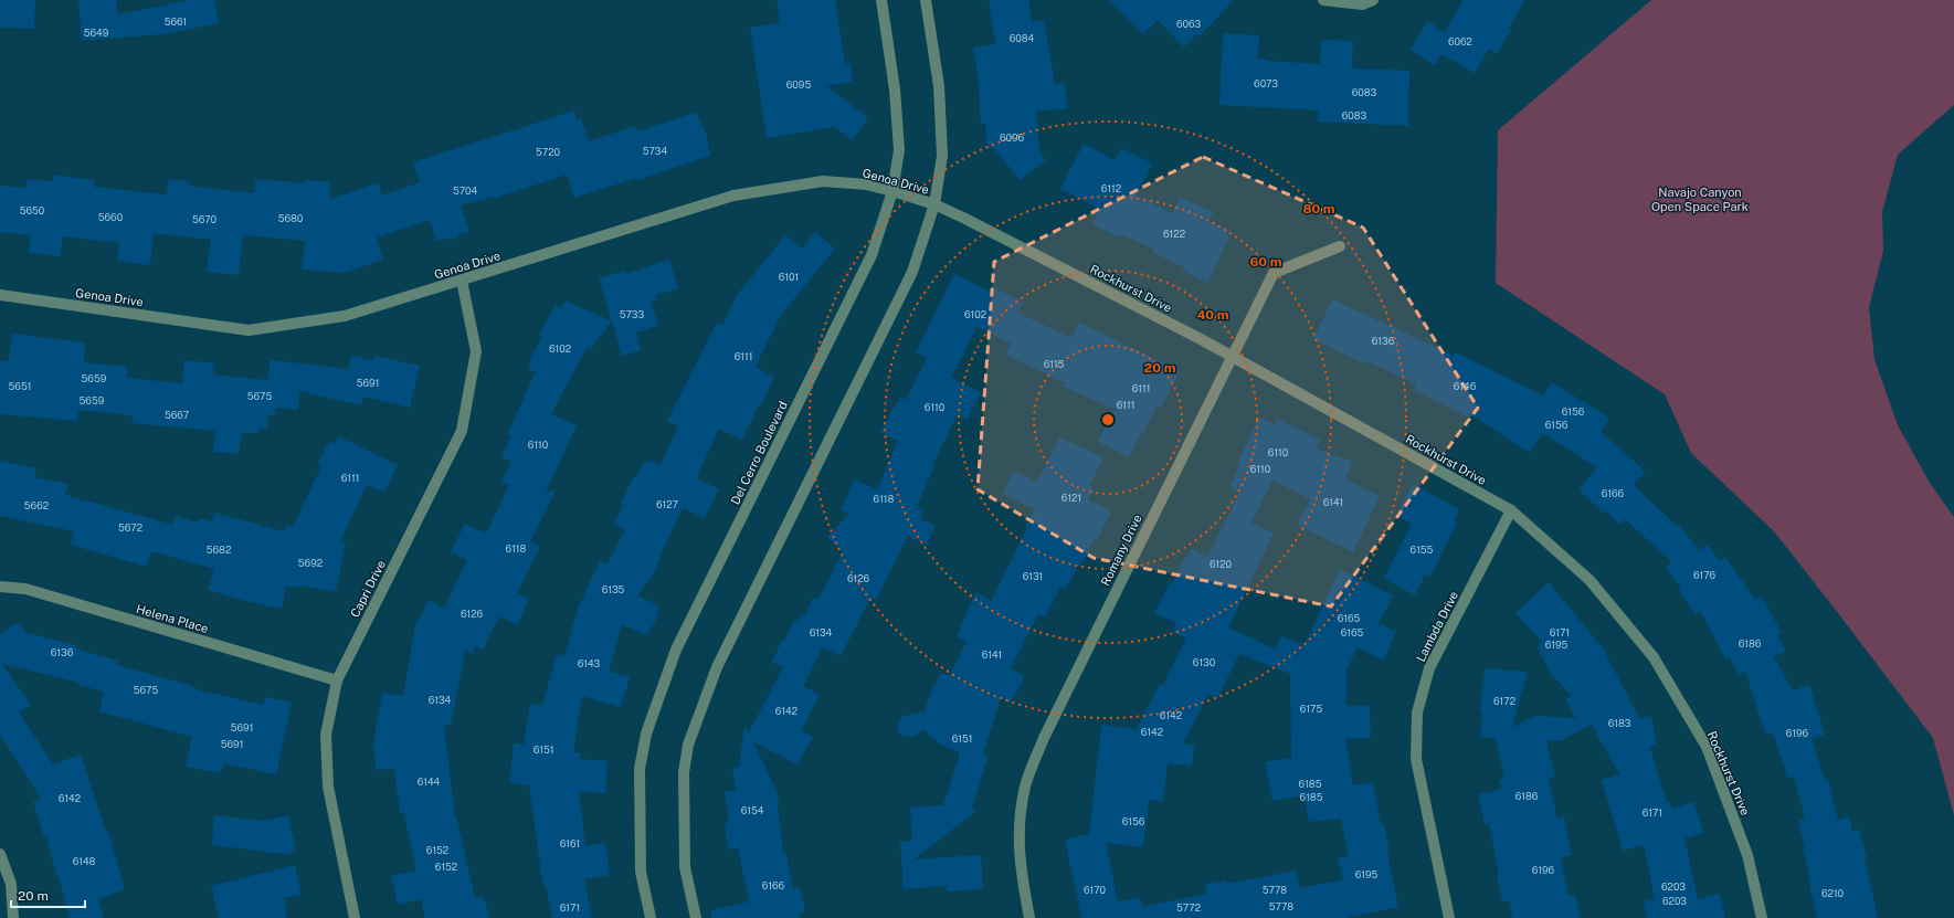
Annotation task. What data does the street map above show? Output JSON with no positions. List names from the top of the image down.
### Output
{
  "streets": {
    "street": [
      "Genoa Drive",
      "Rockhurst Drive",
      "Del Cerro Boulevard",
      "Romany Drive",
      "Capri Drive",
      "Helena Place",
      "Lambda Drive"
    ]
  },
  "crossings": [
    ["Genoa Drive", "Rockhurst Drive"],
    ["Genoa Drive", "Del Cerro Boulevard"],
    ["Genoa Drive", "Capri Drive"],
    ["Rockhurst Drive", "Romany Drive"],
    ["Rockhurst Drive", "Lambda Drive"],
    ["Capri Drive", "Helena Place"]
  ],
  "parks": ["Navajo Canyon Open Space Park"],
  "house_numbers": [
    "5661",
    "6063",
    "5649",
    "6084",
    "6062",
    "6073",
    "6095",
    "6083",
    "6083",
    "6096",
    "5734",
    "5720",
    "6112",
    "5704",
    "5650",
    "5660",
    "5680",
    "5670",
    "6122",
    "6101",
    "5733",
    "6102",
    "6136",
    "6102",
    "6111",
    "6115",
    "5659",
    "5691",
    "5651",
    "6146",
    "6111",
    "5675",
    "5659",
    "6111",
    "6110",
    "6156",
    "5667",
    "6156",
    "6110",
    "6110",
    "6110",
    "6111",
    "6166",
    "6121",
    "6118",
    "6141",
    "6127",
    "5662",
    "5672",
    "6118",
    "5682",
    "6155",
    "5692",
    "6120",
    "6176",
    "6131",
    "6126",
    "6135",
    "6126",
    "6165",
    "6134",
    "6165",
    "6171",
    "6186",
    "6195",
    "6136",
    "6141",
    "6130",
    "6143",
    "5675",
    "6134",
    "6172",
    "6175",
    "6142",
    "6142",
    "6183",
    "5691",
    "6142",
    "6196",
    "6151",
    "5691",
    "6151",
    "6144",
    "6185",
    "6186",
    "6185",
    "6142",
    "6154",
    "6171",
    "6156",
    "6161",
    "6152",
    "6148",
    "6152",
    "6196",
    "6195",
    "6166",
    "6203",
    "6170",
    "5778",
    "6210",
    "6203",
    "5778",
    "6171",
    "5772"
  ],
  "scale_bar": "20 m",
  "rings": [
    "80 m",
    "60 m",
    "40 m",
    "20 m"
  ]
}
